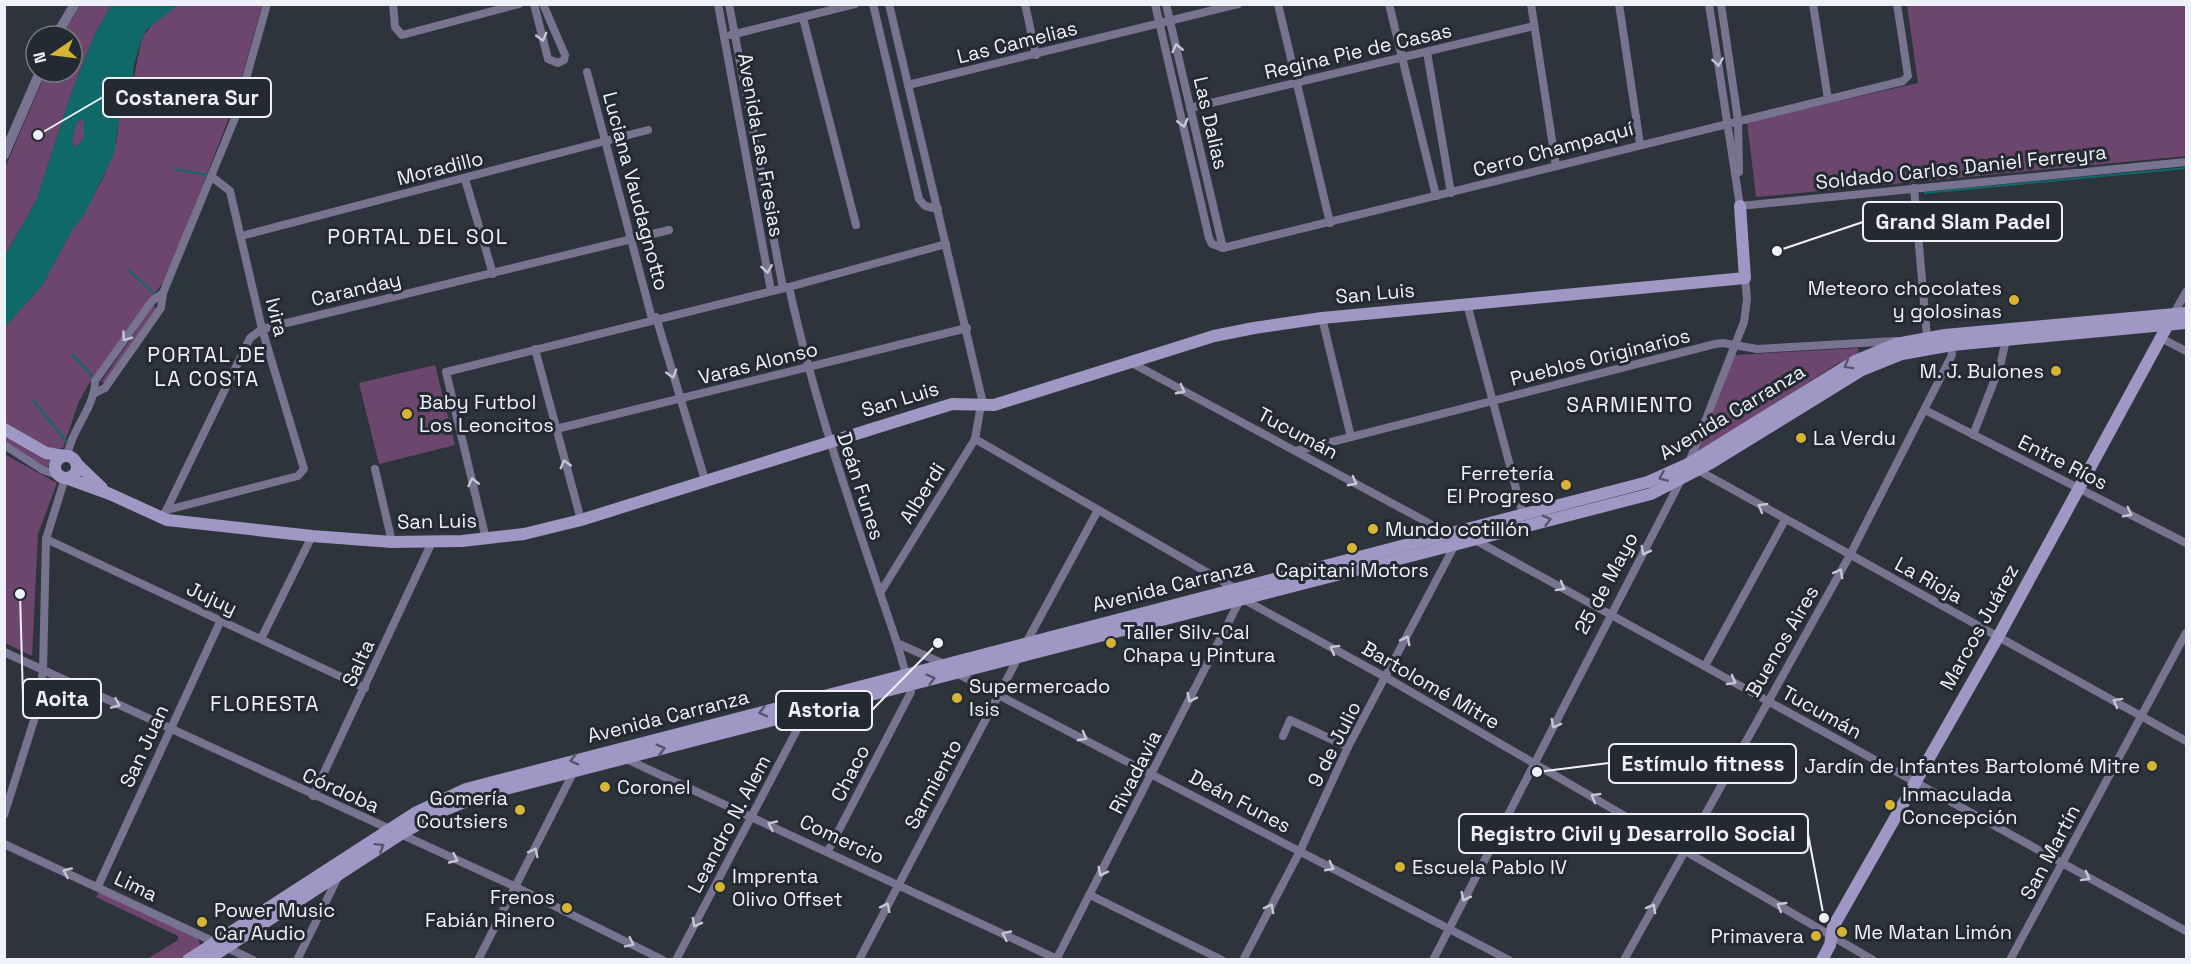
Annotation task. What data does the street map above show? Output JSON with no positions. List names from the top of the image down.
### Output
{
  "streets": {
    "main road": ["San Luis", "Avenida Carranza", "Marcos Juárez"],
    "street": [
      "Las Camelias",
      "Regina Pie de Casas",
      "Las Dalias",
      "Avenida Las Fresias",
      "Cerro Champaquí",
      "Soldado Carlos Daniel Ferreyra",
      "Moradillo",
      "Luciana Vaudagnotto",
      "Caranday",
      "Ivira",
      "Pueblos Originarios",
      "Varas Alonso",
      "Tucumán",
      "Entre Ríos",
      "Deán Funes",
      "Alberdi",
      "La Rioja",
      "25 de Mayo",
      "Jujuy",
      "Buenos Aires",
      "Salta",
      "Bartolomé Mitre",
      "9 de Julio",
      "San Juan",
      "Rivadavia",
      "Chaco",
      "Sarmiento",
      "Córdoba",
      "Leandro N. Alem",
      "Comercio",
      "San Martín",
      "Lima"
    ]
  },
  "crossings": [
    ["Las Camelias", "Las Dalias"],
    ["Las Camelias", "Alberdi"],
    ["Regina Pie de Casas", "Las Dalias"],
    ["Las Dalias", "Cerro Champaquí"],
    ["Avenida Las Fresias", "Deán Funes"],
    ["Moradillo", "Luciana Vaudagnotto"],
    ["Moradillo", "Ivira"],
    ["Luciana Vaudagnotto", "Caranday"],
    ["Luciana Vaudagnotto", "San Luis"],
    ["Luciana Vaudagnotto", "Varas Alonso"],
    ["Caranday", "Ivira"],
    ["San Luis", "Ivira"],
    ["San Luis", "Tucumán"],
    ["San Luis", "Deán Funes"],
    ["San Luis", "Alberdi"],
    ["San Luis", "Salta"],
    ["Pueblos Originarios", "Avenida Carranza"],
    ["Pueblos Originarios", "Tucumán"],
    ["Varas Alonso", "Deán Funes"],
    ["Varas Alonso", "Alberdi"],
    ["Avenida Carranza", "Tucumán"],
    ["Avenida Carranza", "Deán Funes"],
    ["Avenida Carranza", "La Rioja"],
    ["Avenida Carranza", "25 de Mayo"],
    ["Avenida Carranza", "Marcos Juárez"],
    ["Avenida Carranza", "Buenos Aires"],
    ["Avenida Carranza", "Bartolomé Mitre"],
    ["Avenida Carranza", "9 de Julio"],
    ["Avenida Carranza", "Rivadavia"],
    ["Avenida Carranza", "Chaco"],
    ["Avenida Carranza", "Sarmiento"],
    ["Avenida Carranza", "Córdoba"],
    ["Avenida Carranza", "Leandro N. Alem"],
    ["Avenida Carranza", "Comercio"],
    ["Avenida Carranza", "Lima"],
    ["Tucumán", "25 de Mayo"],
    ["Tucumán", "Marcos Juárez"],
    ["Tucumán", "Buenos Aires"],
    ["Tucumán", "9 de Julio"],
    ["Tucumán", "San Martín"],
    ["Entre Ríos", "Marcos Juárez"],
    ["Entre Ríos", "Buenos Aires"],
    ["Deán Funes", "Alberdi"],
    ["Deán Funes", "25 de Mayo"],
    ["Deán Funes", "9 de Julio"],
    ["Deán Funes", "Rivadavia"],
    ["Deán Funes", "Sarmiento"],
    ["Alberdi", "Bartolomé Mitre"],
    ["La Rioja", "Marcos Juárez"],
    ["La Rioja", "Buenos Aires"],
    ["La Rioja", "San Martín"],
    ["25 de Mayo", "Bartolomé Mitre"],
    ["Jujuy", "Salta"],
    ["Jujuy", "San Juan"],
    ["Marcos Juárez", "Bartolomé Mitre"],
    ["Buenos Aires", "Bartolomé Mitre"],
    ["Salta", "Córdoba"],
    ["Bartolomé Mitre", "9 de Julio"],
    ["Bartolomé Mitre", "Rivadavia"],
    ["San Juan", "Córdoba"],
    ["San Juan", "Lima"],
    ["Rivadavia", "Comercio"],
    ["Chaco", "Comercio"],
    ["Sarmiento", "Comercio"],
    ["Leandro N. Alem", "Comercio"]
  ],
  "one_way": [
    "Tucumán",
    "Entre Ríos",
    "La Rioja",
    "25 de Mayo",
    "Bartolomé Mitre",
    "9 de Julio",
    "Rivadavia",
    "Córdoba",
    "Leandro N. Alem",
    "Comercio",
    "Lima"
  ],
  "districts": [
    "PORTAL DEL SOL",
    "PORTAL DE LA COSTA",
    "SARMIENTO",
    "FLORESTA"
  ],
  "places": [
    "Costanera Sur",
    "Grand Slam Padel",
    "Meteoro chocolates y golosinas",
    "M. J. Bulones",
    "Baby Futbol Los Leoncitos",
    "La Verdu",
    "Ferretería El Progreso",
    "Mundo cotillón",
    "Capitani Motors",
    "Aoita",
    "Astoria",
    "Taller Silv-Cal Chapa y Pintura",
    "Supermercado Isis",
    "Jardín de Infantes Bartolomé Mitre",
    "Estímulo fitness",
    "Coronel",
    "Inmaculada Concepción",
    "Gomería Coutsiers",
    "Escuela Pablo IV",
    "Imprenta Olivo Offset",
    "Frenos Fabián Rinero",
    "Registro Civil y Desarrollo Social",
    "Power Music Car Audio",
    "Me Matan Limón",
    "Primavera"
  ],
  "north": "left"
}
